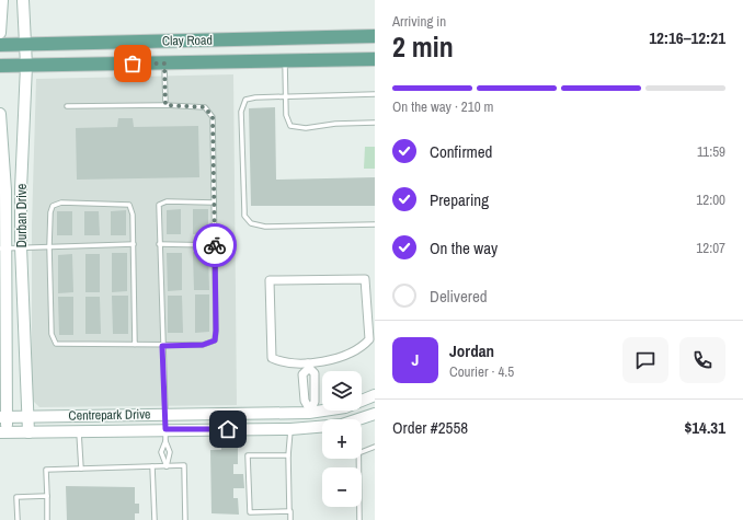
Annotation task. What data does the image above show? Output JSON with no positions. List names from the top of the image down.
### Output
{
  "streets": {
    "main road": ["Clay Road"],
    "street": ["Durban Drive", "Centrepark Drive"]
  },
  "crossings": [
    ["Clay Road", "Durban Drive"],
    ["Durban Drive", "Centrepark Drive"]
  ],
  "page": {
    "heading": ["2 min", "Arriving in", "12:16–12:21"],
    "panel": [
      "Jordan",
      "Courier · 4.5",
      "Order #2558",
      "$14.31"
    ],
    "bar": "On the way · 210 m",
    "list": [
      ["Confirmed", "11:59"],
      ["Preparing", "12:00"],
      ["On the way", "12:07"],
      "Delivered"
    ],
    "round": "J",
    "map_buttons": ["+", "−"]
  }
}
